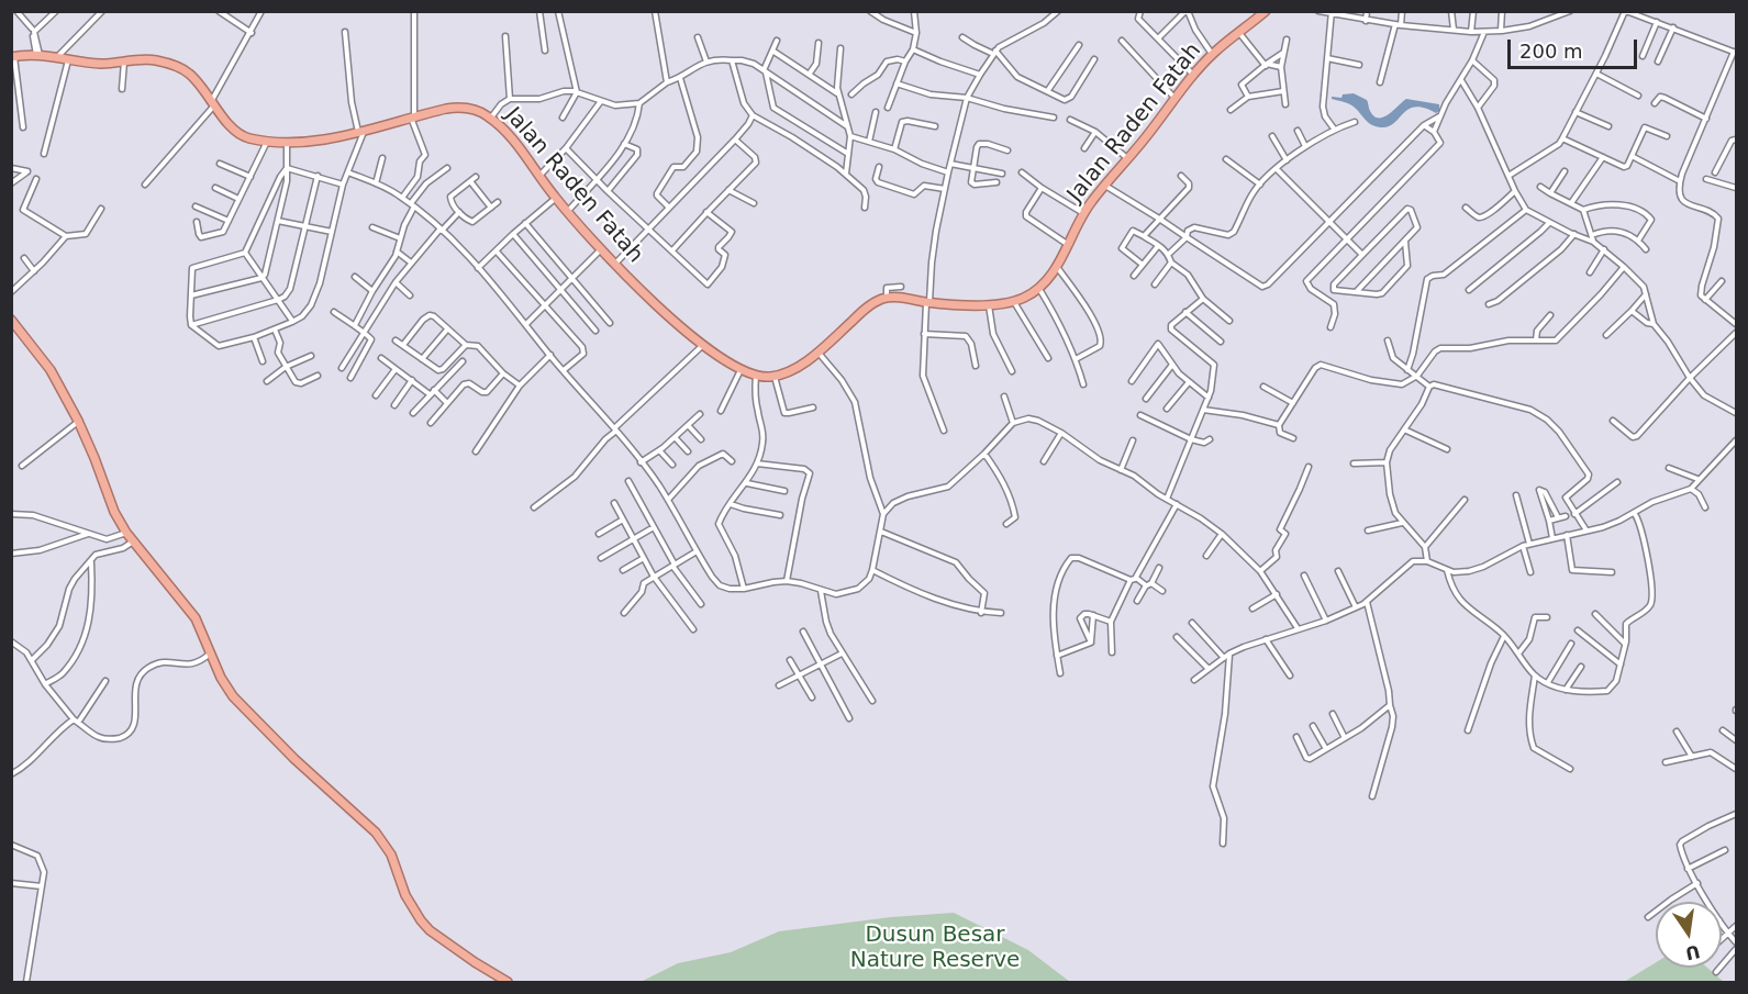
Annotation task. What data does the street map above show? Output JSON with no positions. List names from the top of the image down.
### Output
{
  "streets": {
    "highway": ["Jalan Raden Fatah"]
  },
  "parks": ["Dusun Besar Nature Reserve"],
  "scale_bar": "200 m",
  "north": "bottom"
}
